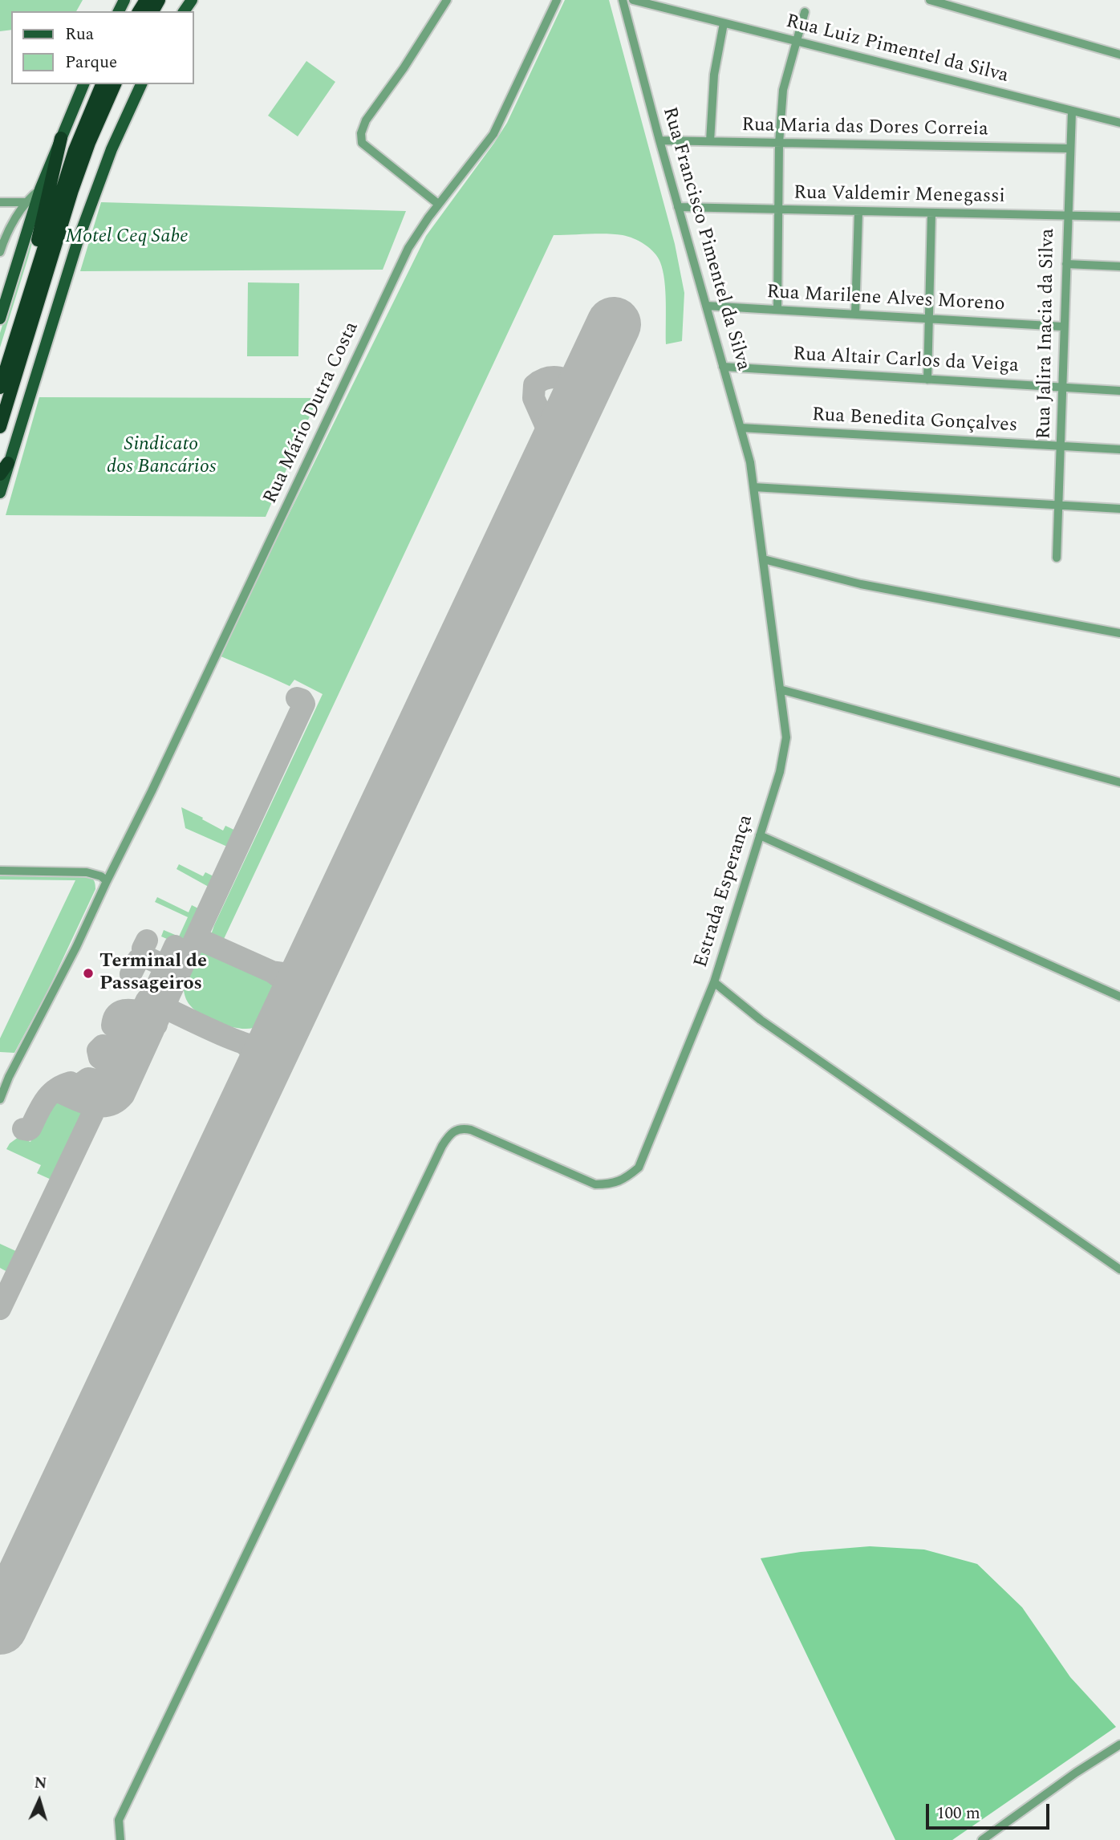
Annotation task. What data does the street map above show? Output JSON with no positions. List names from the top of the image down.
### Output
{
  "streets": {
    "street": [
      "Rua Luiz Pimentel da Silva",
      "Rua Maria das Dores Correia",
      "Rua Valdemir Menegassi",
      "Rua Francisco Pimentel da Silva",
      "Rua Marilene Alves Moreno",
      "Rua Jalira Inacia da Silva",
      "Rua Altair Carlos da Veiga",
      "Rua Mário Dutra Costa",
      "Rua Benedita Gonçalves",
      "Estrada Esperança"
    ]
  },
  "crossings": [
    ["Rua Luiz Pimentel da Silva", "Rua Jalira Inacia da Silva"],
    ["Rua Maria das Dores Correia", "Rua Francisco Pimentel da Silva"],
    ["Rua Maria das Dores Correia", "Rua Jalira Inacia da Silva"],
    ["Rua Valdemir Menegassi", "Rua Francisco Pimentel da Silva"],
    ["Rua Valdemir Menegassi", "Rua Jalira Inacia da Silva"],
    ["Rua Francisco Pimentel da Silva", "Rua Marilene Alves Moreno"],
    ["Rua Francisco Pimentel da Silva", "Rua Altair Carlos da Veiga"],
    ["Rua Francisco Pimentel da Silva", "Rua Benedita Gonçalves"],
    ["Rua Francisco Pimentel da Silva", "Estrada Esperança"],
    ["Rua Marilene Alves Moreno", "Rua Jalira Inacia da Silva"],
    ["Rua Jalira Inacia da Silva", "Rua Altair Carlos da Veiga"],
    ["Rua Jalira Inacia da Silva", "Rua Benedita Gonçalves"]
  ],
  "parks": ["Motel Ceq Sabe", "Sindicato dos Bancários"],
  "places": ["Terminal de Passageiros"],
  "legend": ["Rua", "Parque"],
  "scale_bar": "100 m",
  "north": "top"
}
